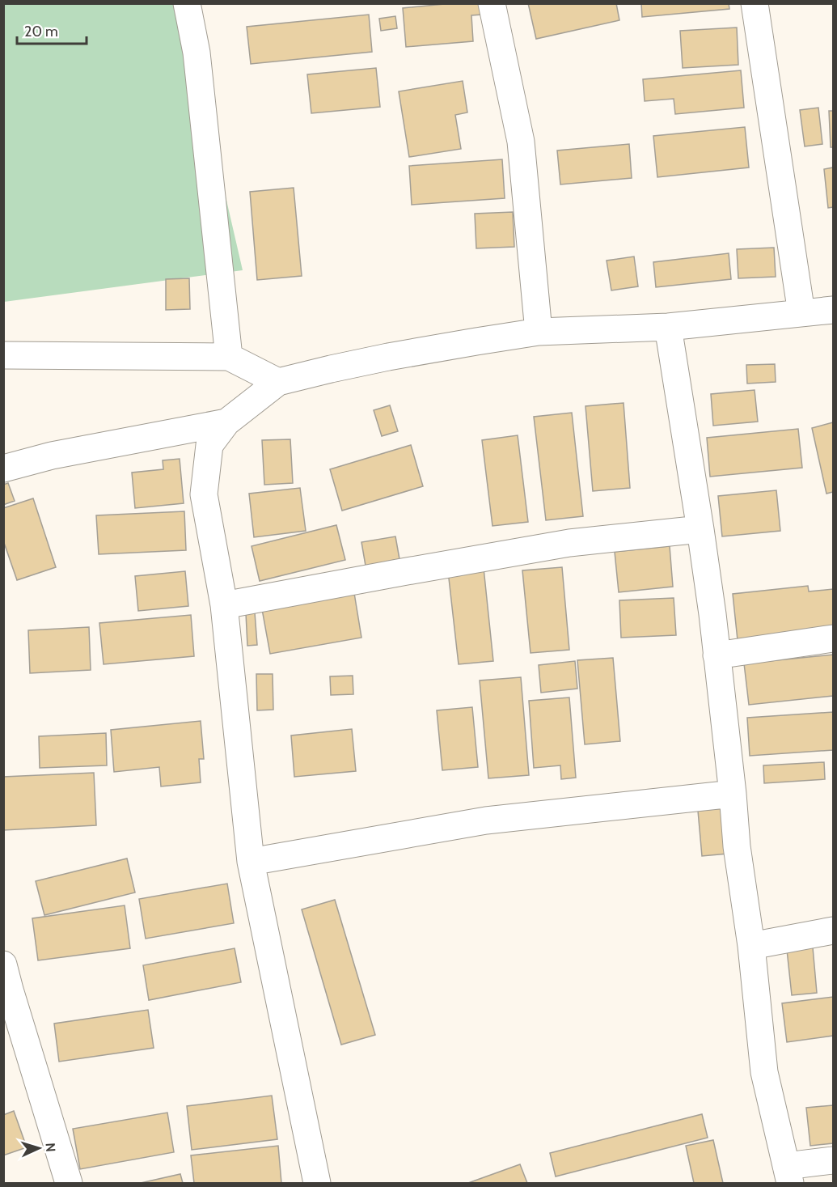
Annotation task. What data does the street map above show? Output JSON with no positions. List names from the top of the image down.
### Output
{
  "scale_bar": "20 m",
  "north": "right"
}
